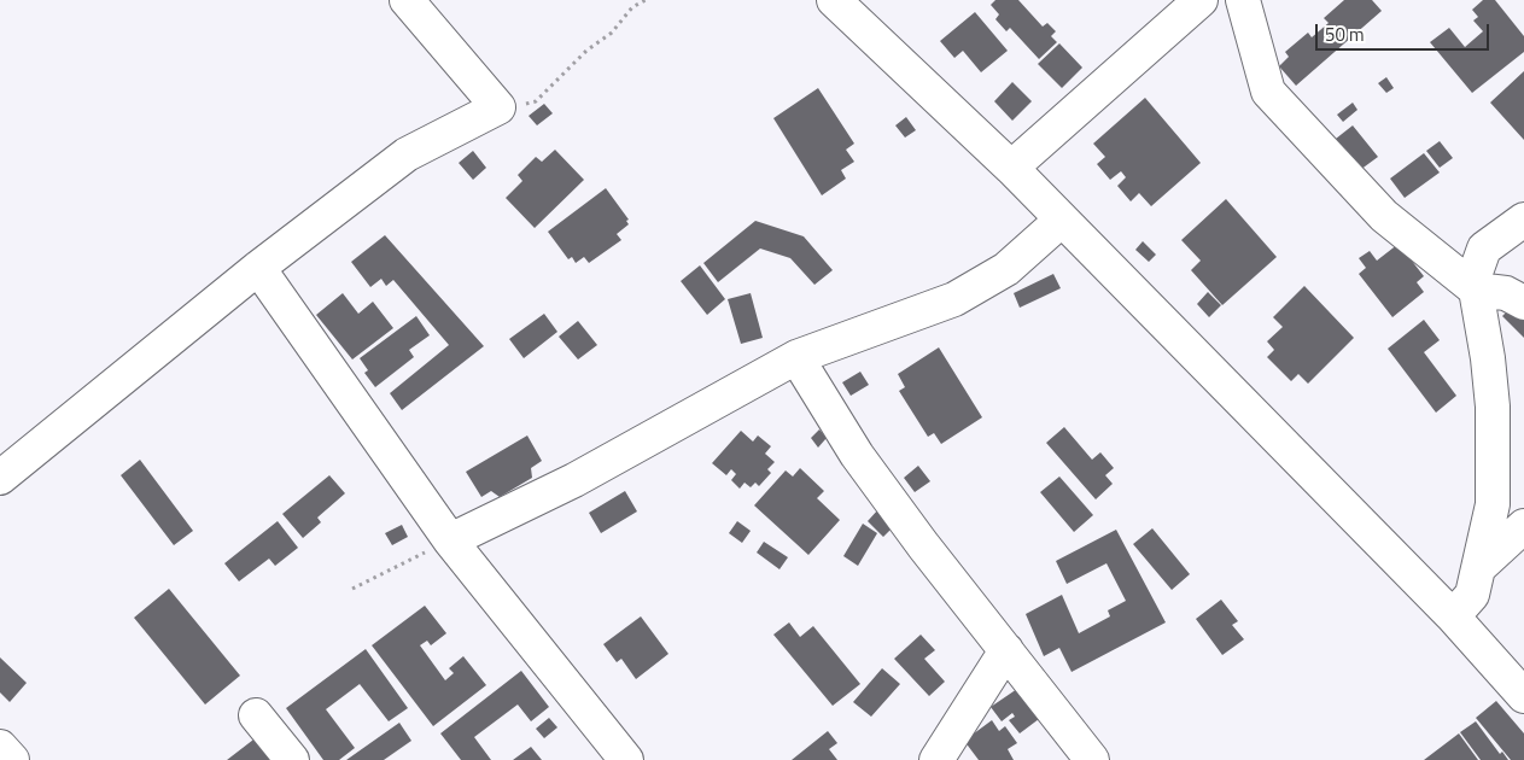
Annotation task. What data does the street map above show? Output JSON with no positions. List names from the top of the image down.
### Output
{
  "scale_bar": "50 m"
}
